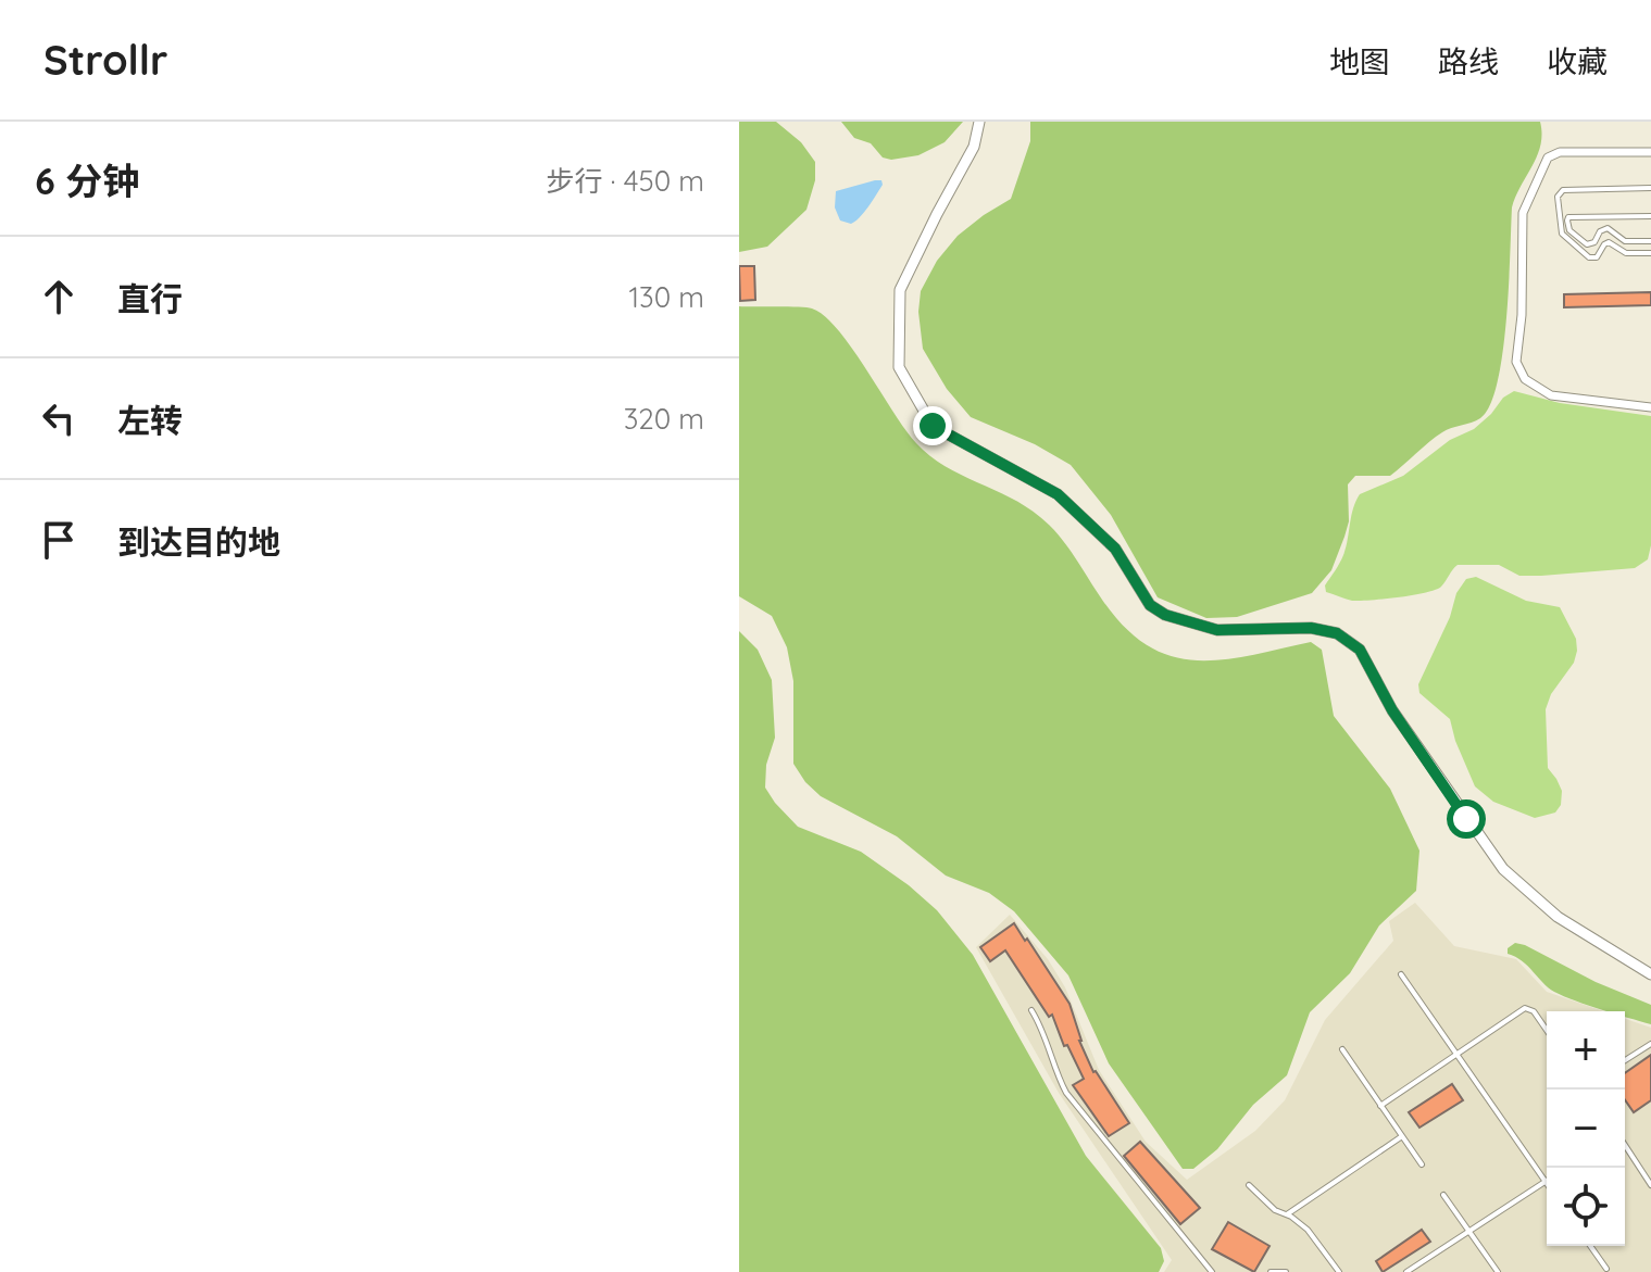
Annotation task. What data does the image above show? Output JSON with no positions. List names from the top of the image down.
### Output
{
  "page": {
    "header": "Strollr",
    "nav": ["地图", "路线", "收藏"],
    "heading": ["6 分钟", "步行 · 450 m"],
    "list": [
      ["直行", "130 m"],
      ["左转", "320 m"],
      "到达目的地"
    ],
    "map_buttons": ["+", "−"]
  }
}
